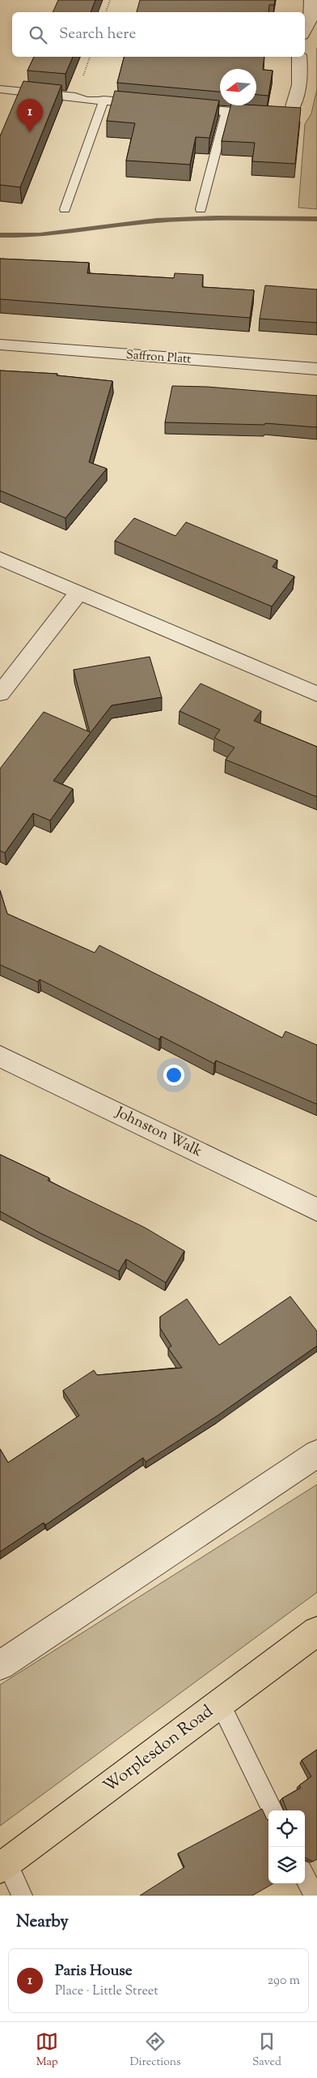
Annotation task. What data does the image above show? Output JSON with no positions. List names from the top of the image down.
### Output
{
  "streets": {
    "main road": ["Worplesdon Road"],
    "street": ["Saffron Platt", "Johnston Walk"]
  },
  "north": "left",
  "page": {
    "search": "Search here",
    "pins": "1",
    "heading": "Nearby",
    "list": [
      {
        "mark": "1",
        "name": "Paris House",
        "note": "Place · Little Street",
        "value": "290 m"
      }
    ],
    "nav": ["Map", "Directions", "Saved"]
  }
}
